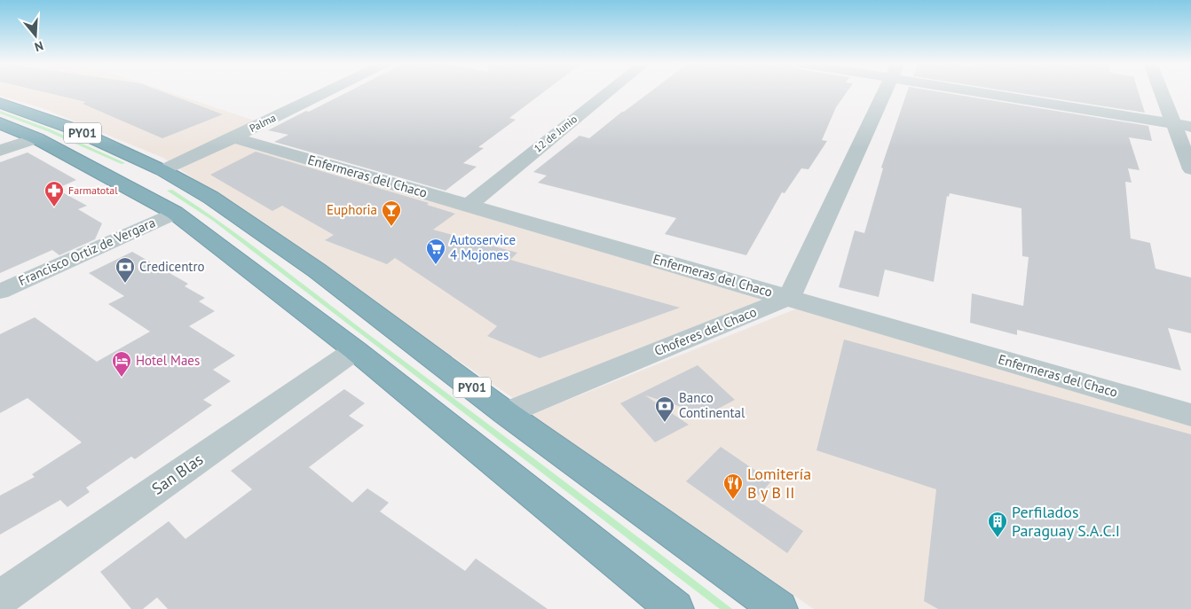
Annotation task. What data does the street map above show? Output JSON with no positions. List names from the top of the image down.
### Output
{
  "streets": {
    "highway": ["PY01"],
    "street": [
      "Palma",
      "12 de Junio",
      "Enfermeras del Chaco",
      "Francisco Ortiz de Vergara",
      "Choferes del Chaco",
      "San Blas"
    ]
  },
  "crossings": [
    ["Palma", "PY01"],
    ["Palma", "Enfermeras del Chaco"],
    ["PY01", "Francisco Ortiz de Vergara"],
    ["PY01", "Choferes del Chaco"],
    ["PY01", "San Blas"],
    ["12 de Junio", "Enfermeras del Chaco"],
    ["Enfermeras del Chaco", "Choferes del Chaco"]
  ],
  "places": {
    "pharmacy": ["Farmatotal"],
    "bar": ["Euphoria"],
    "supermarket": ["Autoservice 4 Mojones"],
    "bank": ["Credicentro", "Banco Continental"],
    "hotel": ["Hotel Maes"],
    "restaurant": ["Lomitería B y B II"],
    "building": ["Perfilados Paraguay S.A.C.I"]
  },
  "north": "bottom"
}
